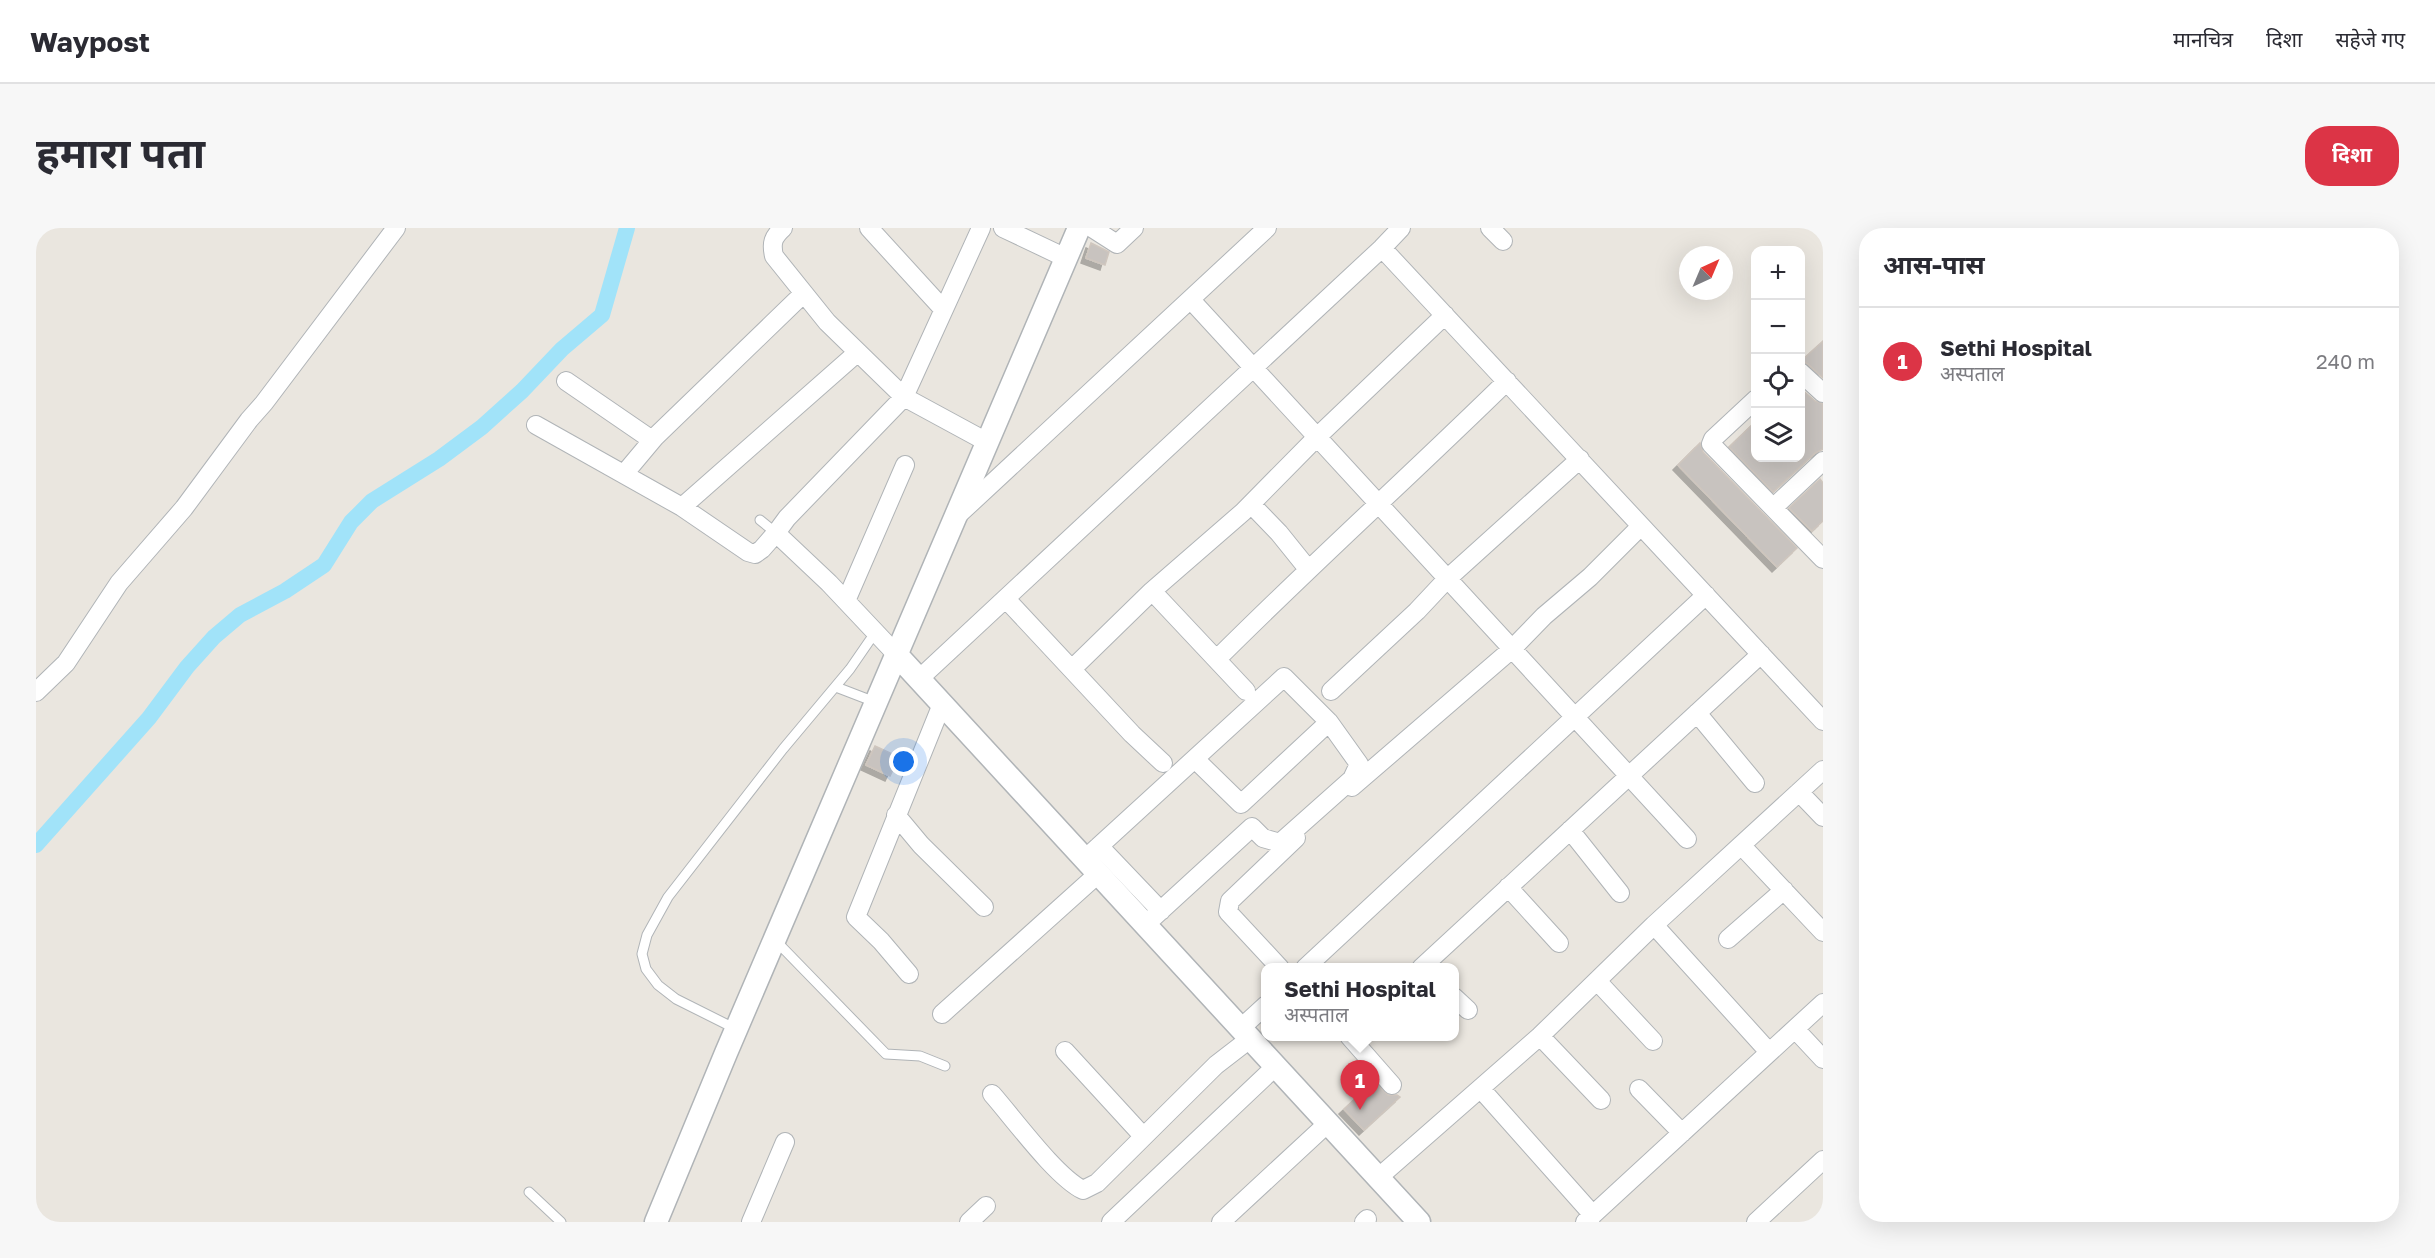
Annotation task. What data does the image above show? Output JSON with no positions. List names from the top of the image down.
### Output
{
  "north": "top right",
  "page": {
    "header": "Waypost",
    "nav": ["मानचित्र", "दिशा", "सहेजे गए"],
    "buttons": "दिशा",
    "title": "हमारा पता",
    "heading": "आस-पास",
    "map_buttons": ["+", "−"],
    "list": [
      {
        "mark": "1",
        "name": "Sethi Hospital",
        "note": "अस्पताल",
        "value": "240 m"
      }
    ],
    "popup": ["Sethi Hospital", "अस्पताल"],
    "pins": "1"
  }
}
